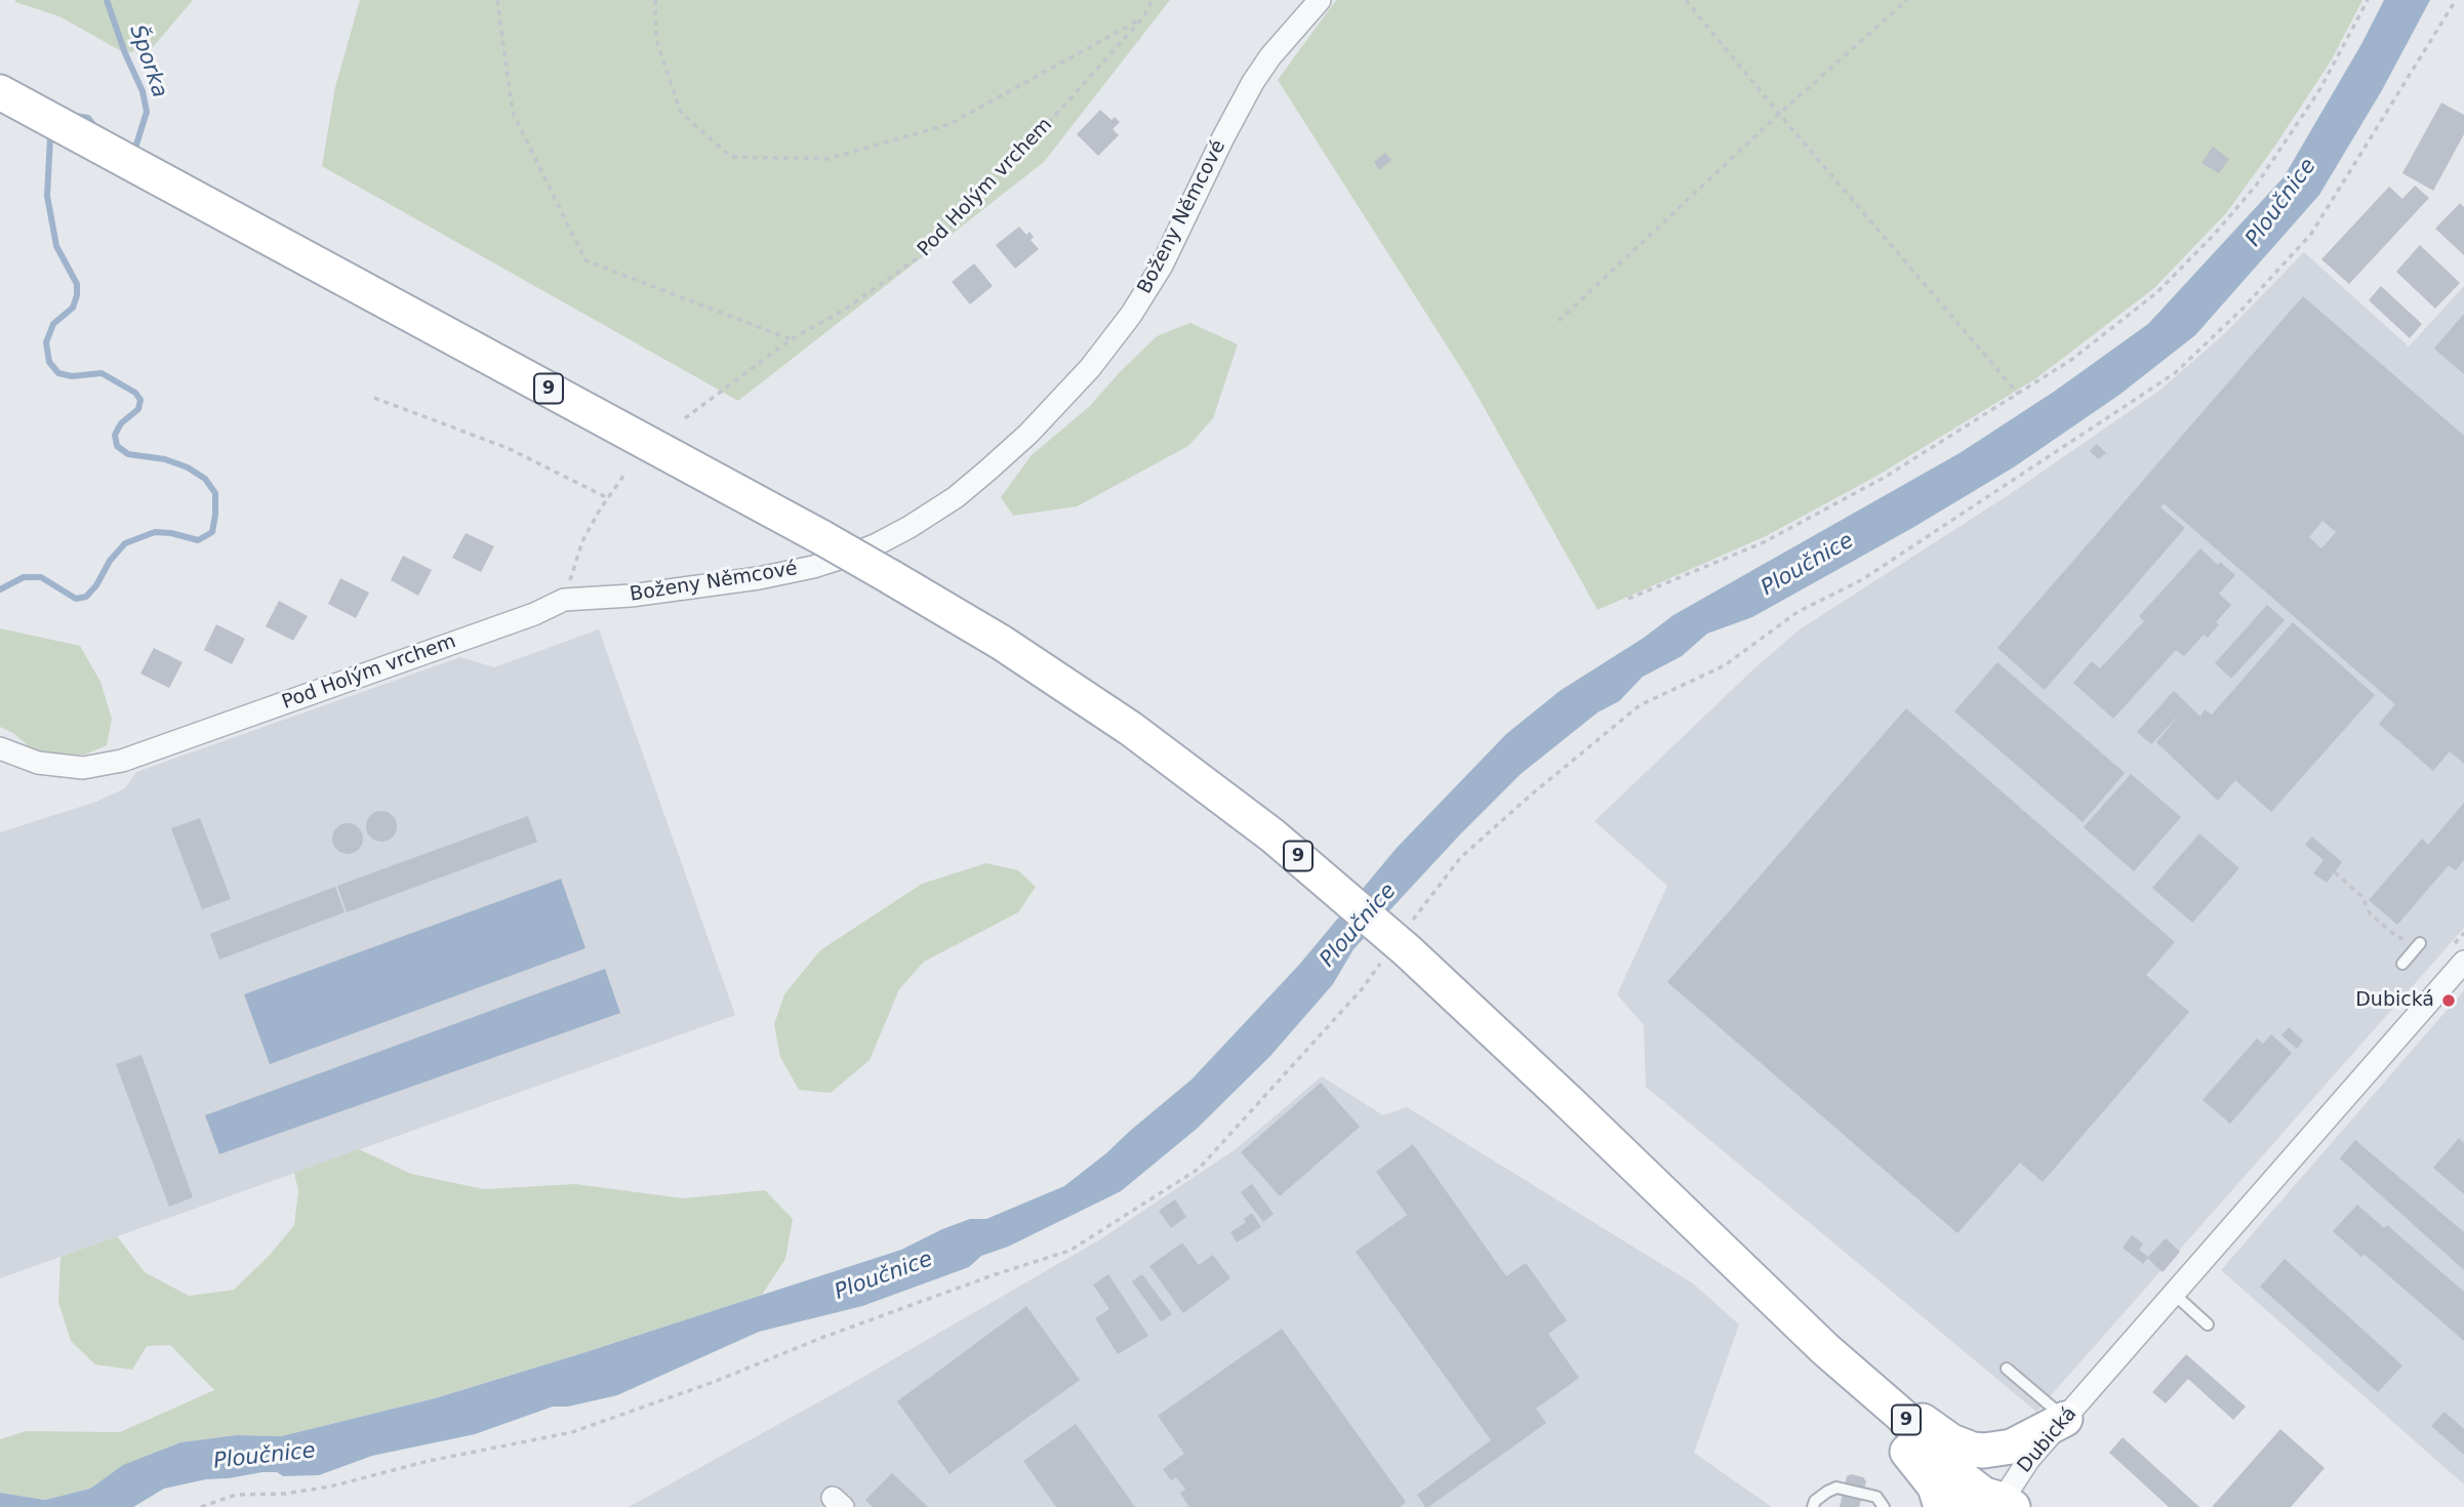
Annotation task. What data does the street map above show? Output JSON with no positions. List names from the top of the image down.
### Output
{
  "streets": {
    "main road": ["9"],
    "street": ["Pod Holým vrchem", "Boženy Němcové", "Dubická"]
  },
  "crossings": [
    ["Pod Holým vrchem", "Boženy Němcové"],
    ["9", "Dubická"]
  ],
  "water": ["Šporka", "Ploučnice"],
  "places": ["Dubická"]
}
